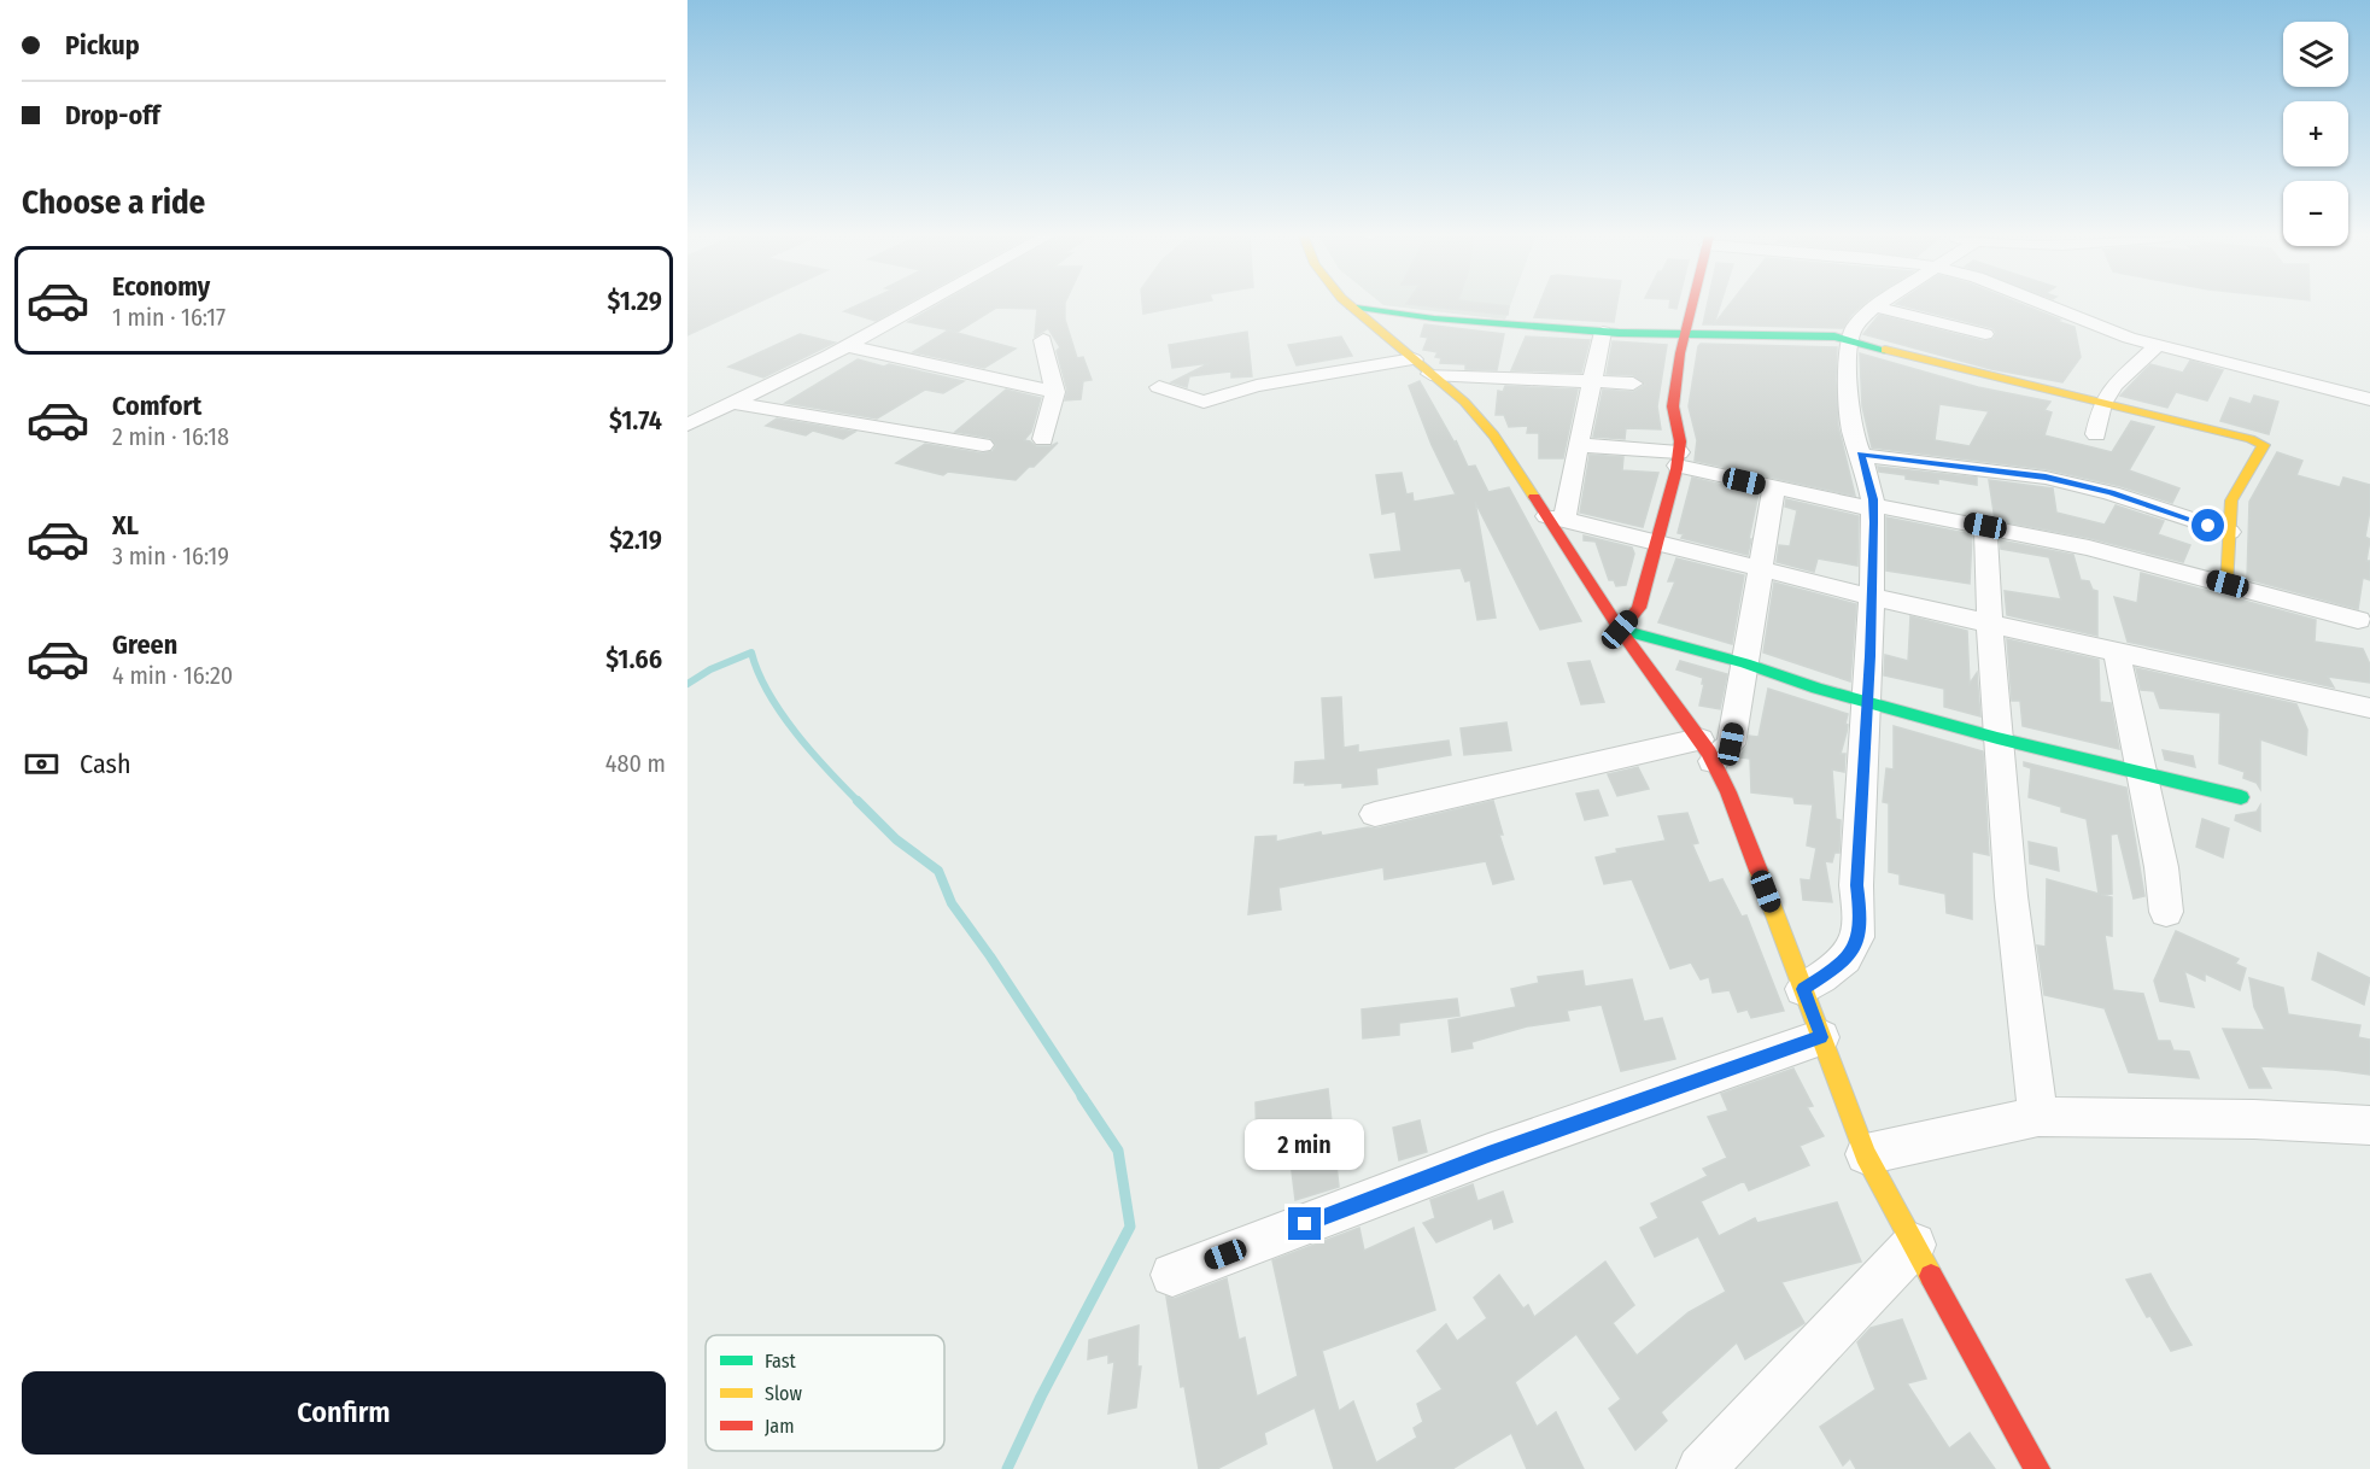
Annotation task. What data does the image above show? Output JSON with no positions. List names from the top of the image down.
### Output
{
  "legend": ["Fast", "Slow", "Jam"],
  "page": {
    "banner": ["Pickup", "Drop-off"],
    "map_buttons": ["+", "−"],
    "heading": "Choose a ride",
    "list": [
      {
        "name": "Economy",
        "note": "1 min · 16:17",
        "value": "$1.29"
      },
      {
        "name": "Comfort",
        "note": "2 min · 16:18",
        "value": "$1.74"
      },
      {
        "name": "XL",
        "note": "3 min · 16:19",
        "value": "$2.19"
      },
      {
        "name": "Green",
        "note": "4 min · 16:20",
        "value": "$1.66"
      }
    ],
    "pay": ["Cash", "480 m"],
    "bubble": "2 min",
    "buttons": "Confirm"
  }
}
